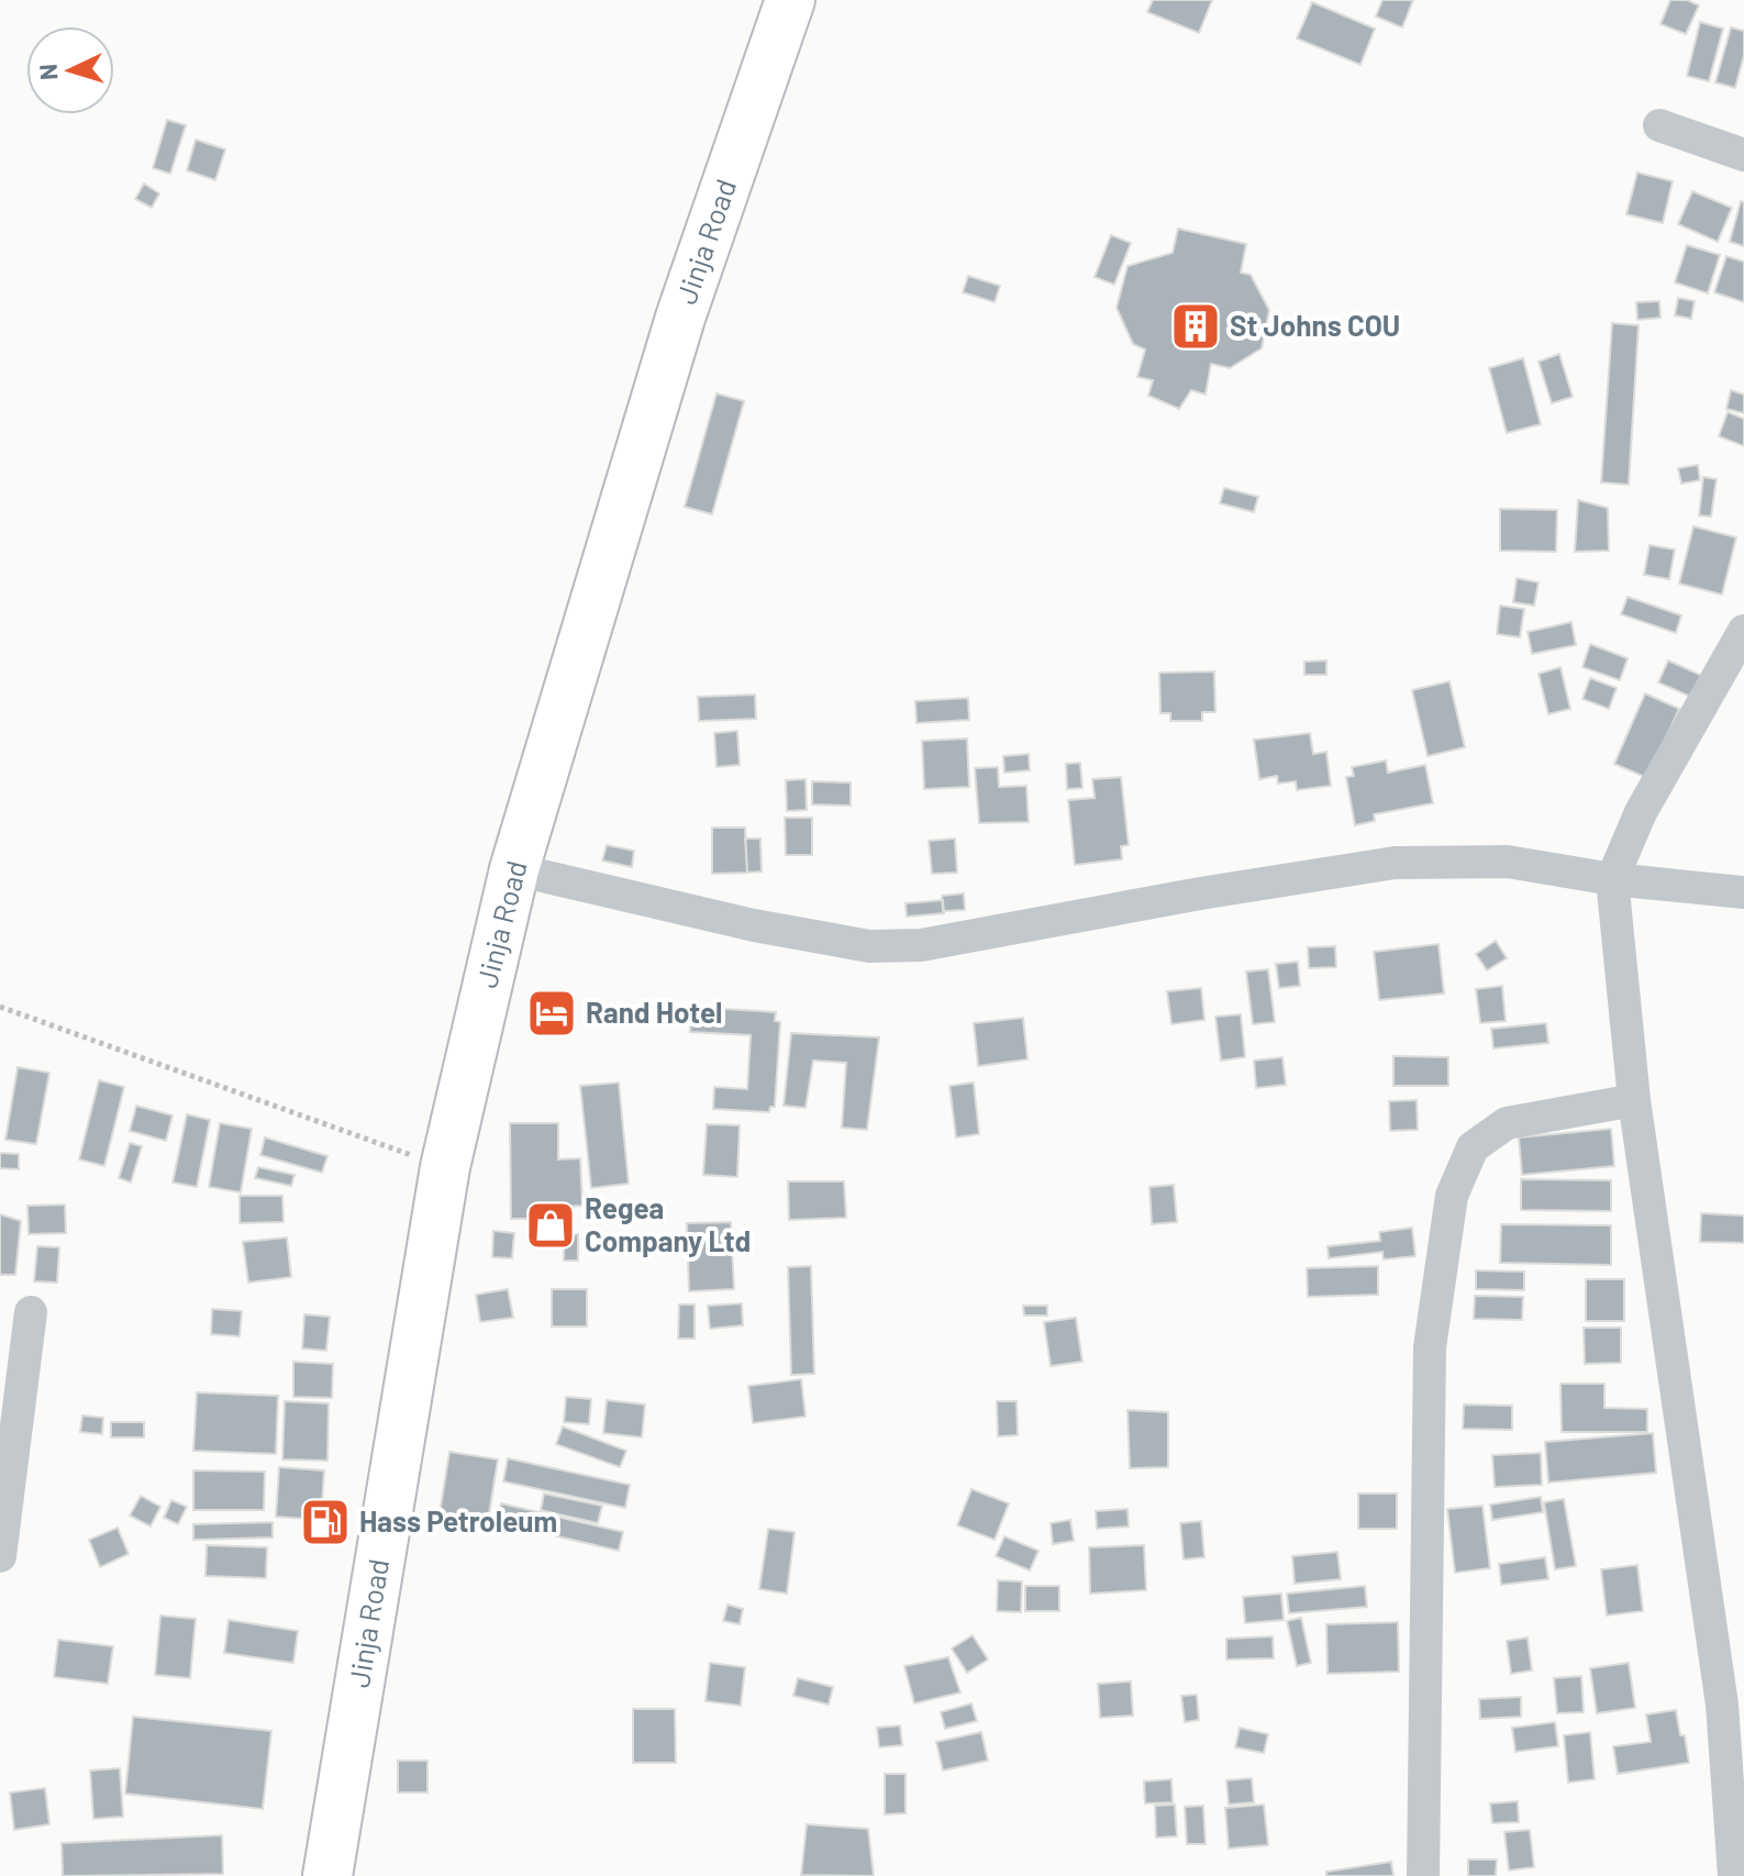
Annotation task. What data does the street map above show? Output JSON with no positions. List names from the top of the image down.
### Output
{
  "streets": {
    "main road": ["Jinja Road"]
  },
  "places": {
    "building": ["St Johns COU"],
    "hotel": ["Rand Hotel"],
    "shop": ["Regea Company Ltd"],
    "fuel station": ["Hass Petroleum"]
  },
  "north": "left"
}
